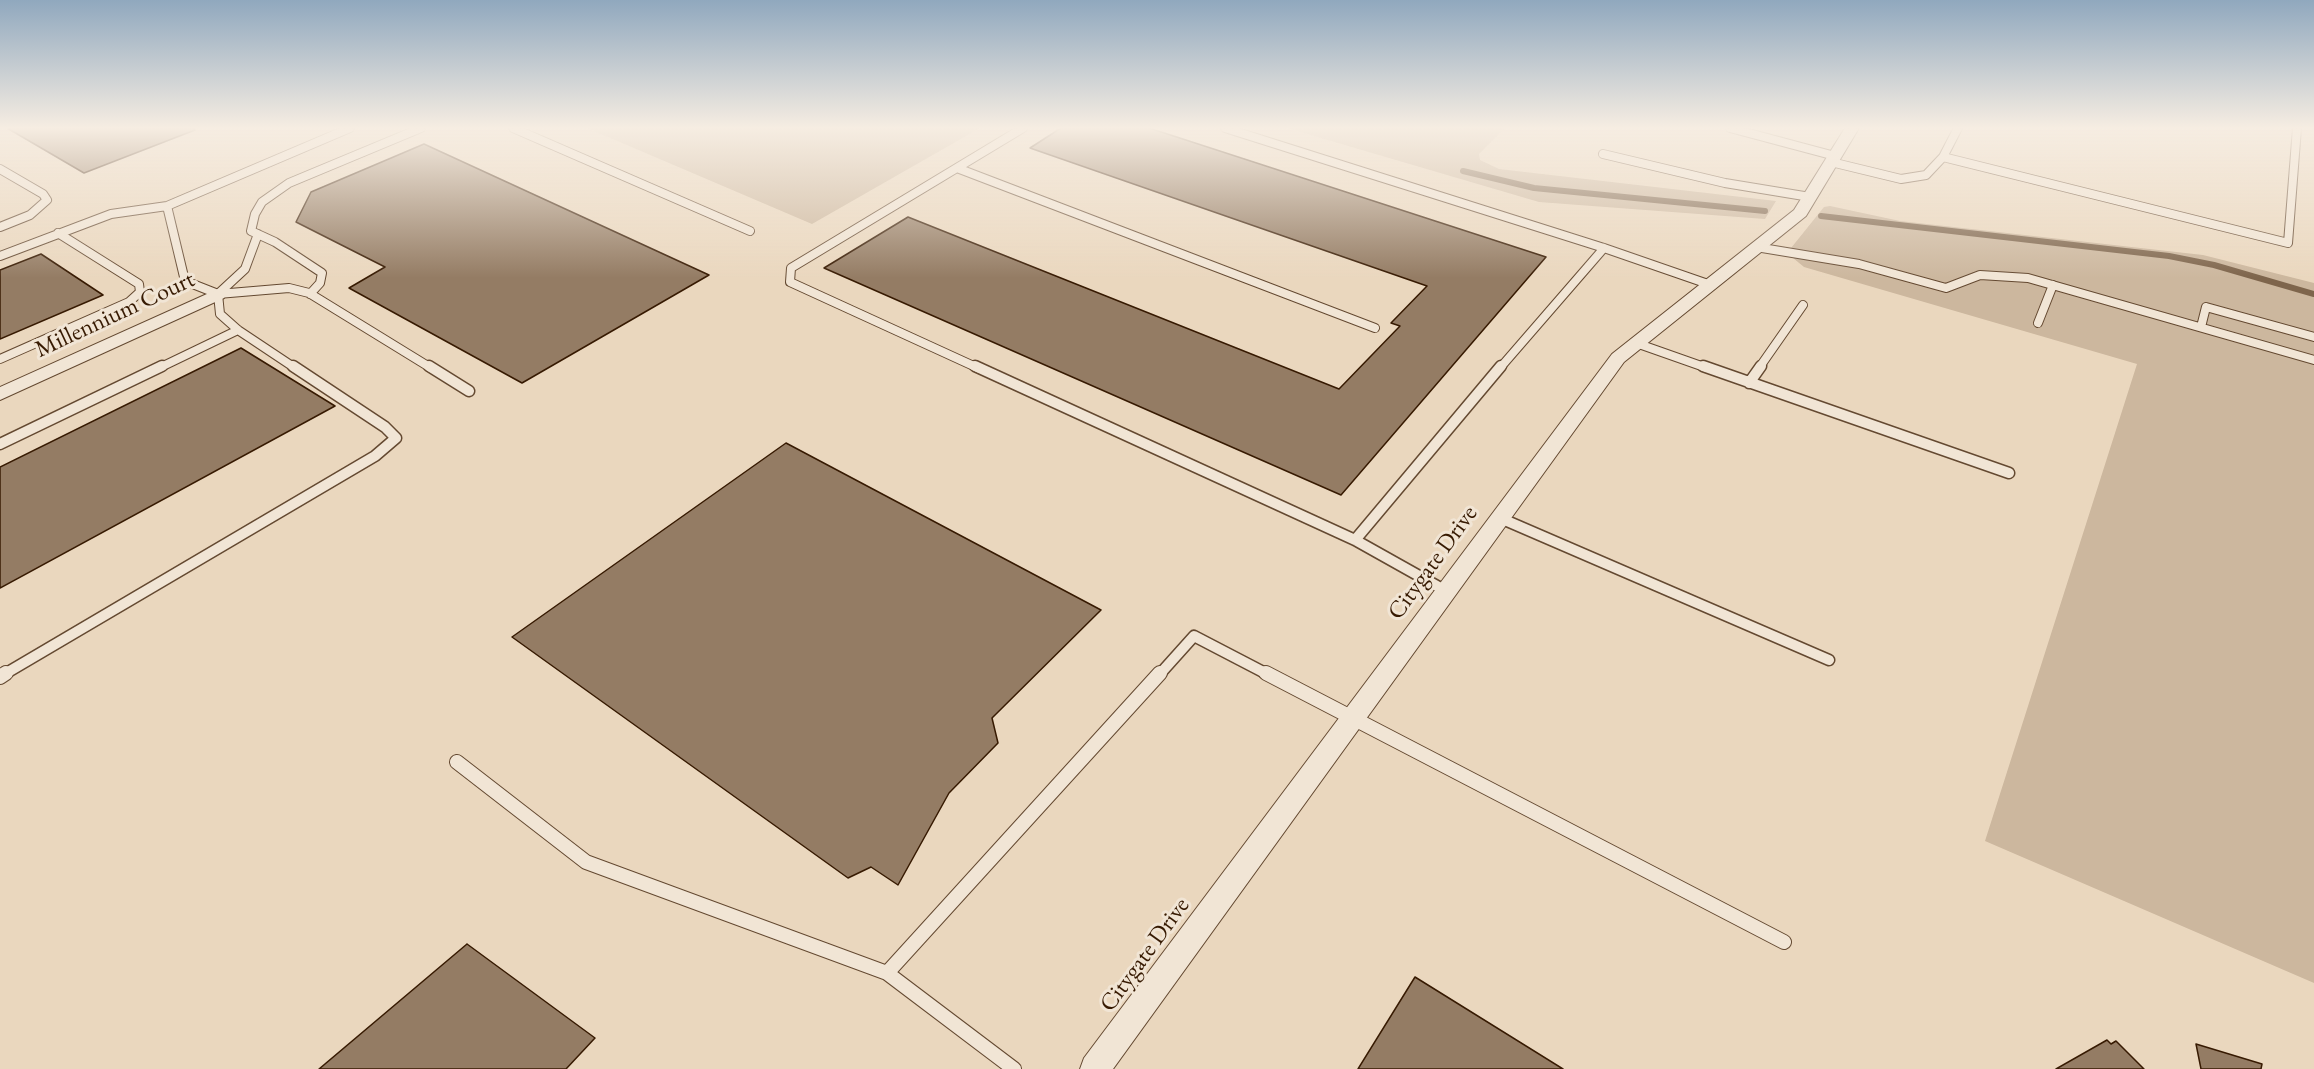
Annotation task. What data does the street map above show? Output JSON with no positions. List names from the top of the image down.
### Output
{
  "streets": {
    "street": ["Millennium Court", "Citygate Drive"]
  }
}
